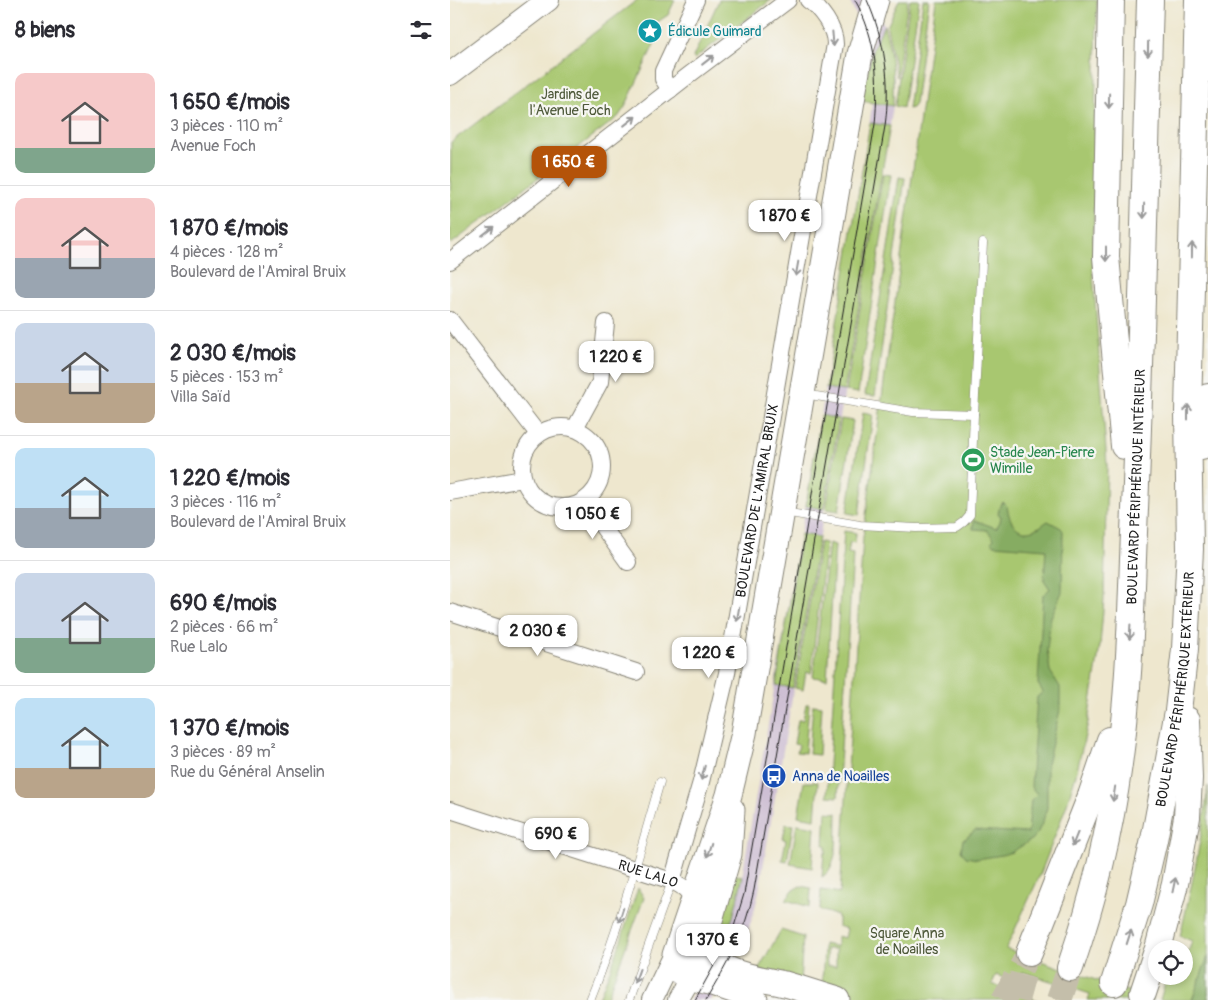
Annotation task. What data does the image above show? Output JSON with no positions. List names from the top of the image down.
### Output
{
  "streets": {
    "highway": ["BOULEVARD PÉRIPHÉRIQUE INTÉRIEUR", "BOULEVARD PÉRIPHÉRIQUE EXTÉRIEUR"],
    "main road": ["BOULEVARD DE L'AMIRAL BRUIX"],
    "street": ["RUE LALO"]
  },
  "crossings": [
    ["BOULEVARD DE L'AMIRAL BRUIX", "RUE LALO"]
  ],
  "one_way": ["BOULEVARD DE L'AMIRAL BRUIX"],
  "parks": ["Jardins de l'Avenue Foch", "Square Anna de Noailles"],
  "places": {
    "place": ["Édicule Guimard"],
    "sports": ["Stade Jean-Pierre Wimille"],
    "bus stop": ["Anna de Noailles"]
  },
  "page": {
    "heading": "8 biens",
    "list": [
      {
        "name": "1 650 €/mois",
        "note": "3 pièces · 110 m² · Avenue Foch"
      },
      {
        "name": "1 870 €/mois",
        "note": "4 pièces · 128 m² · Boulevard de l'Amiral Bruix"
      },
      {
        "name": "2 030 €/mois",
        "note": "5 pièces · 153 m² · Villa Saïd"
      },
      {
        "name": "1 220 €/mois",
        "note": "3 pièces · 116 m² · Boulevard de l'Amiral Bruix"
      },
      {
        "name": "690 €/mois",
        "note": "2 pièces · 66 m² · Rue Lalo"
      },
      {
        "name": "1 370 €/mois",
        "note": "3 pièces · 89 m² · Rue du Général Anselin"
      }
    ],
    "price": [
      "1 650 €",
      "1 870 €",
      "1 220 €",
      "1 050 €",
      "2 030 €",
      "1 220 €",
      "690 €",
      "1 370 €"
    ]
  }
}
